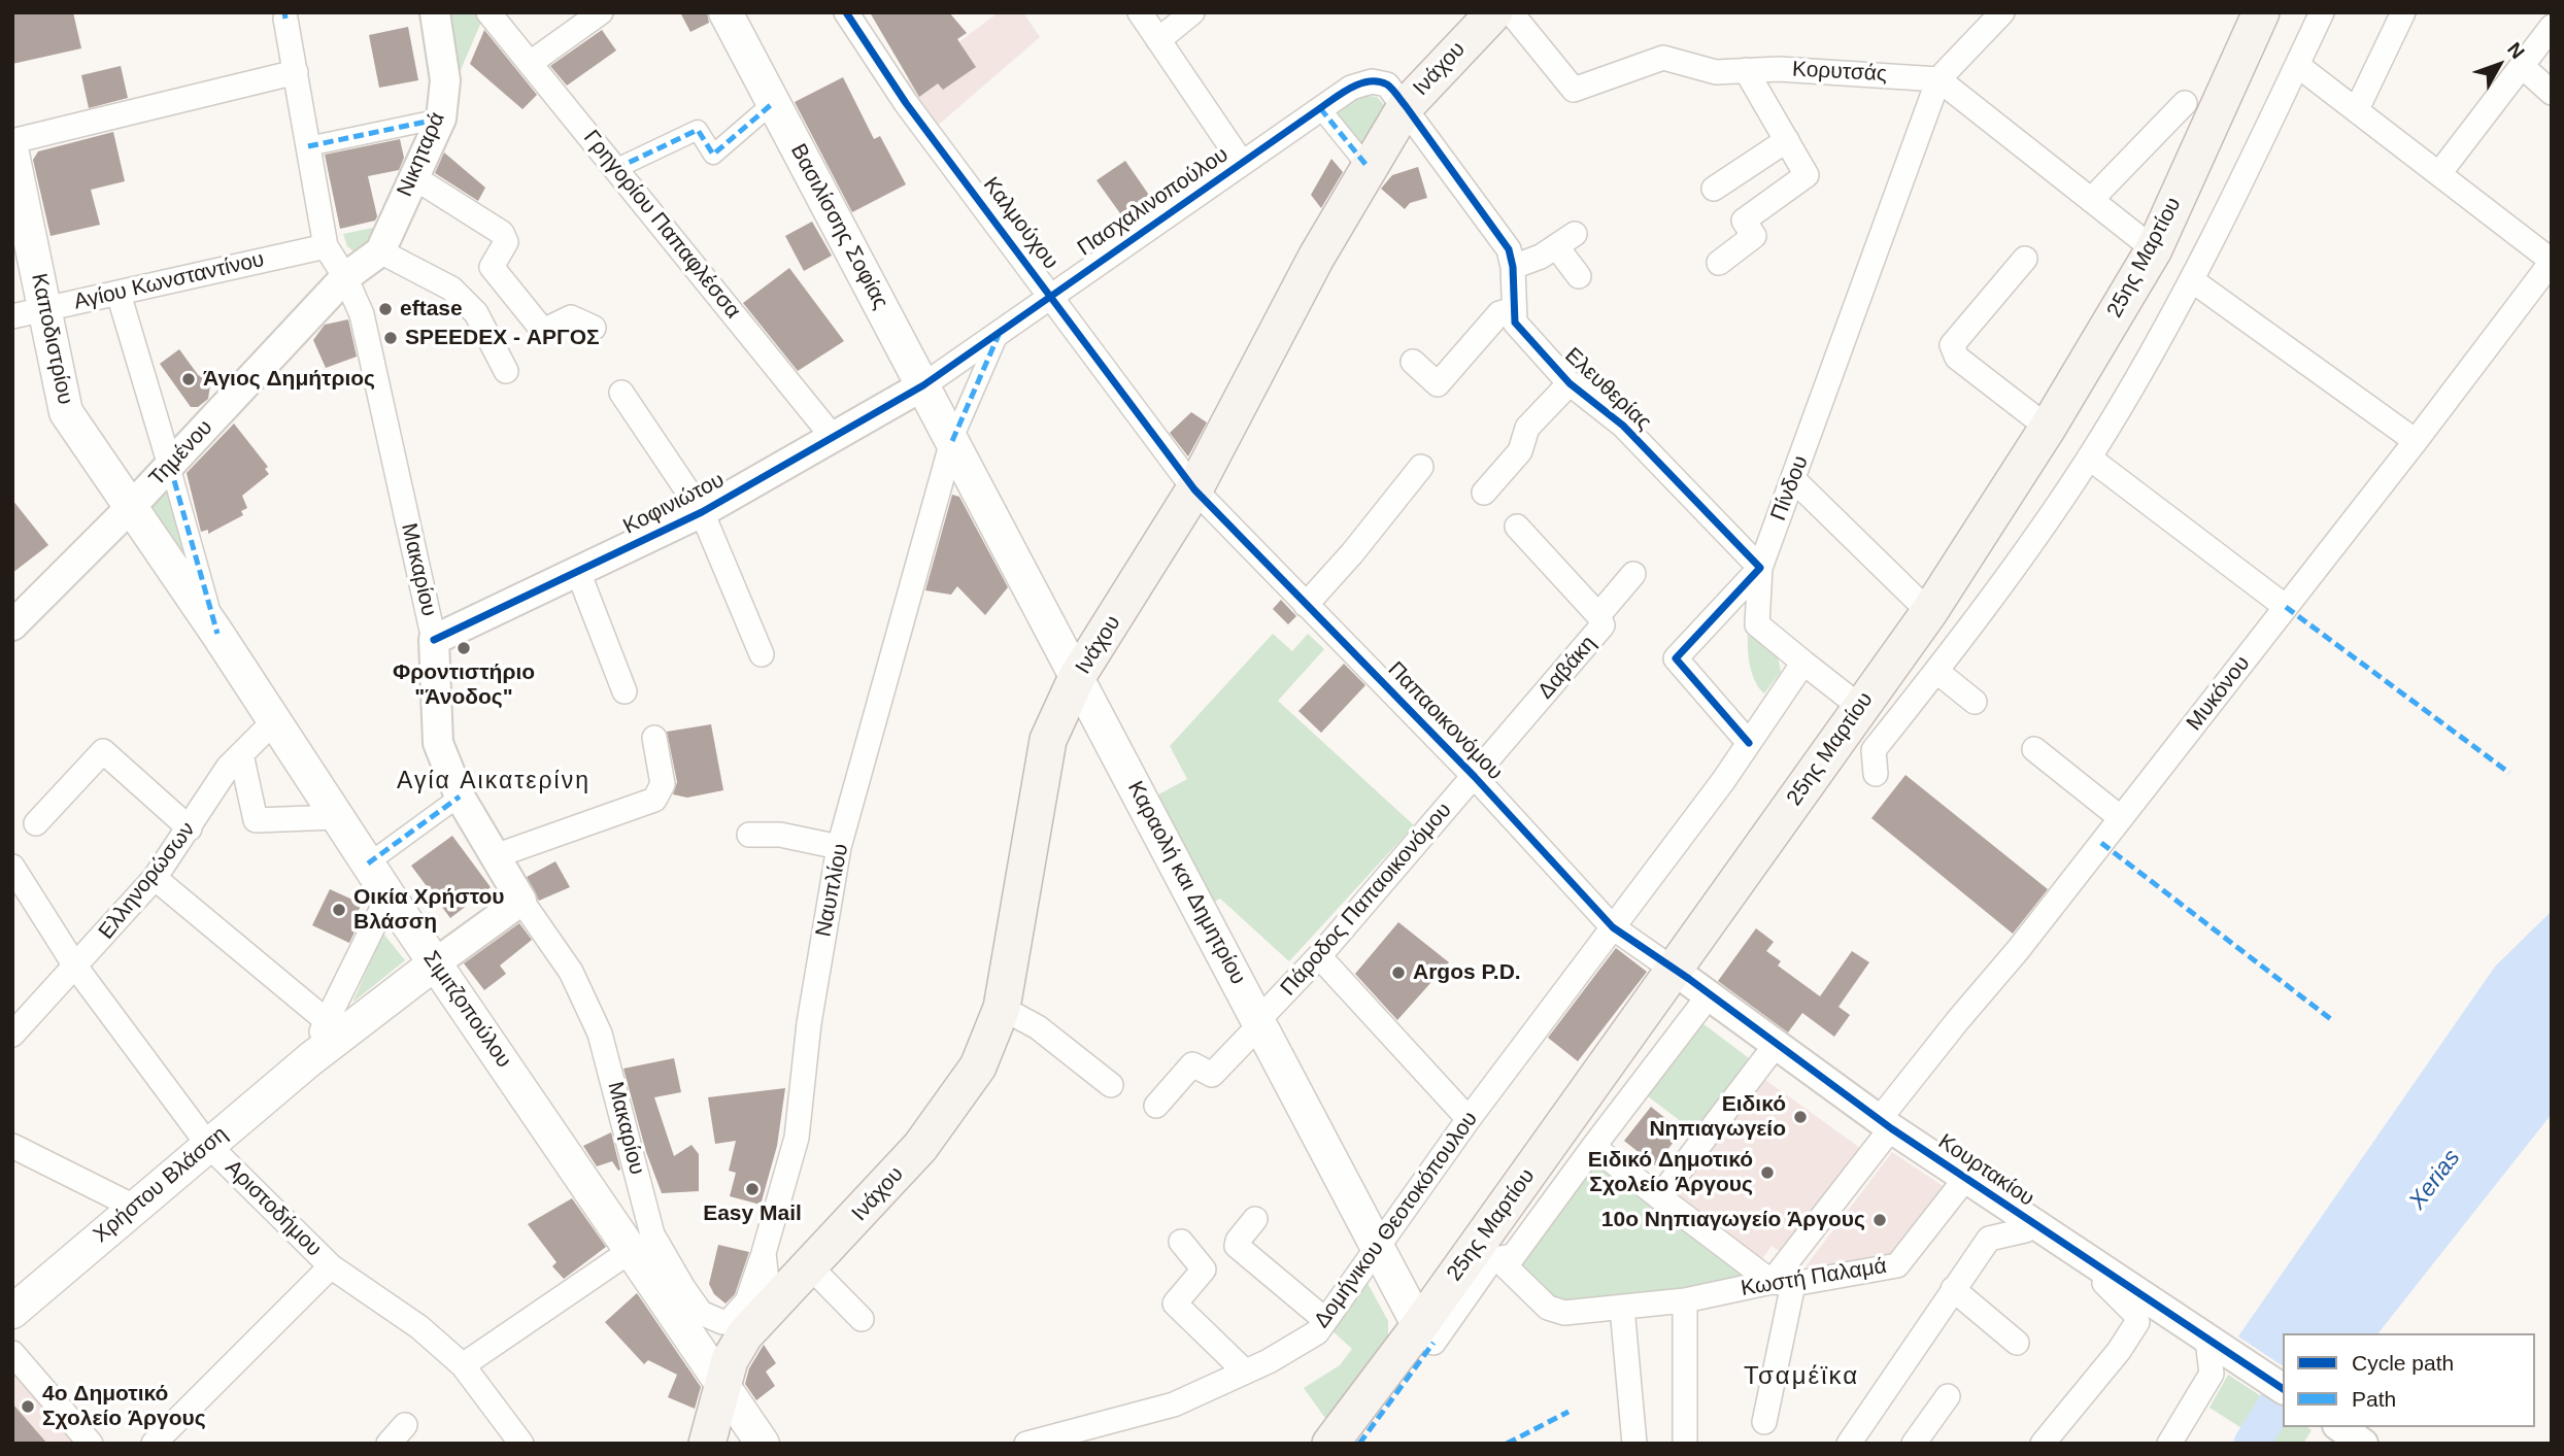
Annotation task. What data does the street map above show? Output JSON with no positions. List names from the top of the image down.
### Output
{
  "streets": {
    "main road": [
      "Ινάχου",
      "Βασιλίσσης Σοφίας",
      "25ης Μαρτίου",
      "Καποδιστρίου",
      "Καραολή και Δημητρίου",
      "Σιμιτζοπούλου",
      "Χρήστου Βλάσση"
    ],
    "street": [
      "Κορυτσάς",
      "Νικηταρά",
      "Πασχαλινοπούλου",
      "Καλμούχου",
      "Γρηγορίου Παπαφλέσσα",
      "Αγίου Κωνσταντίνου",
      "Ελευθερίας",
      "Τημένου",
      "Πίνδου",
      "Κοφινιώτου",
      "Μακαρίου",
      "Δαβάκη",
      "Μυκόνου",
      "Παπαοικονόμου",
      "Ελληνορώσων",
      "Ναυπλίου",
      "Πάροδος Παπαοικονόμου",
      "Κουρτακίου",
      "Αριστοδήμου",
      "Δομήνικου Θεοτοκόπουλου",
      "Κωστή Παλαμά"
    ]
  },
  "crossings": [
    ["Ινάχου", "Πασχαλινοπούλου"],
    ["Ινάχου", "Καλμούχου"],
    ["Ινάχου", "Ελευθερίας"],
    ["Ινάχου", "Παπαοικονόμου"],
    ["Ινάχου", "Καραολή και Δημητρίου"],
    ["Ινάχου", "Ναυπλίου"],
    ["Κορυτσάς", "Πίνδου"],
    ["Πασχαλινοπούλου", "Καλμούχου"],
    ["Πασχαλινοπούλου", "Βασιλίσσης Σοφίας"],
    ["Πασχαλινοπούλου", "Ελευθερίας"],
    ["Πασχαλινοπούλου", "Κοφινιώτου"],
    ["Πασχαλινοπούλου", "Ναυπλίου"],
    ["Καλμούχου", "Παπαοικονόμου"],
    ["Γρηγορίου Παπαφλέσσα", "Κοφινιώτου"],
    ["Βασιλίσσης Σοφίας", "Κοφινιώτου"],
    ["Βασιλίσσης Σοφίας", "Καραολή και Δημητρίου"],
    ["Βασιλίσσης Σοφίας", "Ναυπλίου"],
    ["25ης Μαρτίου", "Παπαοικονόμου"],
    ["25ης Μαρτίου", "Καραολή και Δημητρίου"],
    ["25ης Μαρτίου", "Κουρτακίου"],
    ["Αγίου Κωνσταντίνου", "Καποδιστρίου"],
    ["Αγίου Κωνσταντίνου", "Μακαρίου"],
    ["Καποδιστρίου", "Τημένου"],
    ["Καποδιστρίου", "Σιμιτζοπούλου"],
    ["Ελευθερίας", "Πίνδου"],
    ["Τημένου", "Μακαρίου"],
    ["Τημένου", "Σιμιτζοπούλου"],
    ["Κοφινιώτου", "Μακαρίου"],
    ["Μακαρίου", "Ναυπλίου"],
    ["Μακαρίου", "Χρήστου Βλάσση"],
    ["Δαβάκη", "Παπαοικονόμου"],
    ["Δαβάκη", "Πάροδος Παπαοικονόμου"],
    ["Μυκόνου", "Κουρτακίου"],
    ["Μυκόνου", "Κωστή Παλαμά"],
    ["Παπαοικονόμου", "Πάροδος Παπαοικονόμου"],
    ["Παπαοικονόμου", "Κουρτακίου"],
    ["Παπαοικονόμου", "Δομήνικου Θεοτοκόπουλου"],
    ["Ελληνορώσων", "Σιμιτζοπούλου"],
    ["Ελληνορώσων", "Αριστοδήμου"],
    ["Καραολή και Δημητρίου", "Ναυπλίου"],
    ["Καραολή και Δημητρίου", "Πάροδος Παπαοικονόμου"],
    ["Καραολή και Δημητρίου", "Δομήνικου Θεοτοκόπουλου"],
    ["Σιμιτζοπούλου", "Χρήστου Βλάσση"],
    ["Κουρτακίου", "Κωστή Παλαμά"],
    ["Χρήστου Βλάσση", "Αριστοδήμου"]
  ],
  "districts": ["Αγία Αικατερίνη", "Τσαμέϊκα"],
  "water": ["Xerias"],
  "places": [
    "eftase",
    "SPEEDEX - ΑΡΓΟΣ",
    "Άγιος Δημήτριος",
    "Φροντιστήριο \"Άνοδος\"",
    "Οικία Χρήστου Βλάσση",
    "Argos P.D.",
    "Ειδικό Νηπιαγωγείο",
    "Ειδικό Δημοτικό Σχολείο Άργους",
    "Easy Mail",
    "10ο Νηπιαγωγείο Άργους",
    "4ο Δημοτικό Σχολείο Άργους"
  ],
  "legend": ["Cycle path", "Path"],
  "north": "top right"
}
